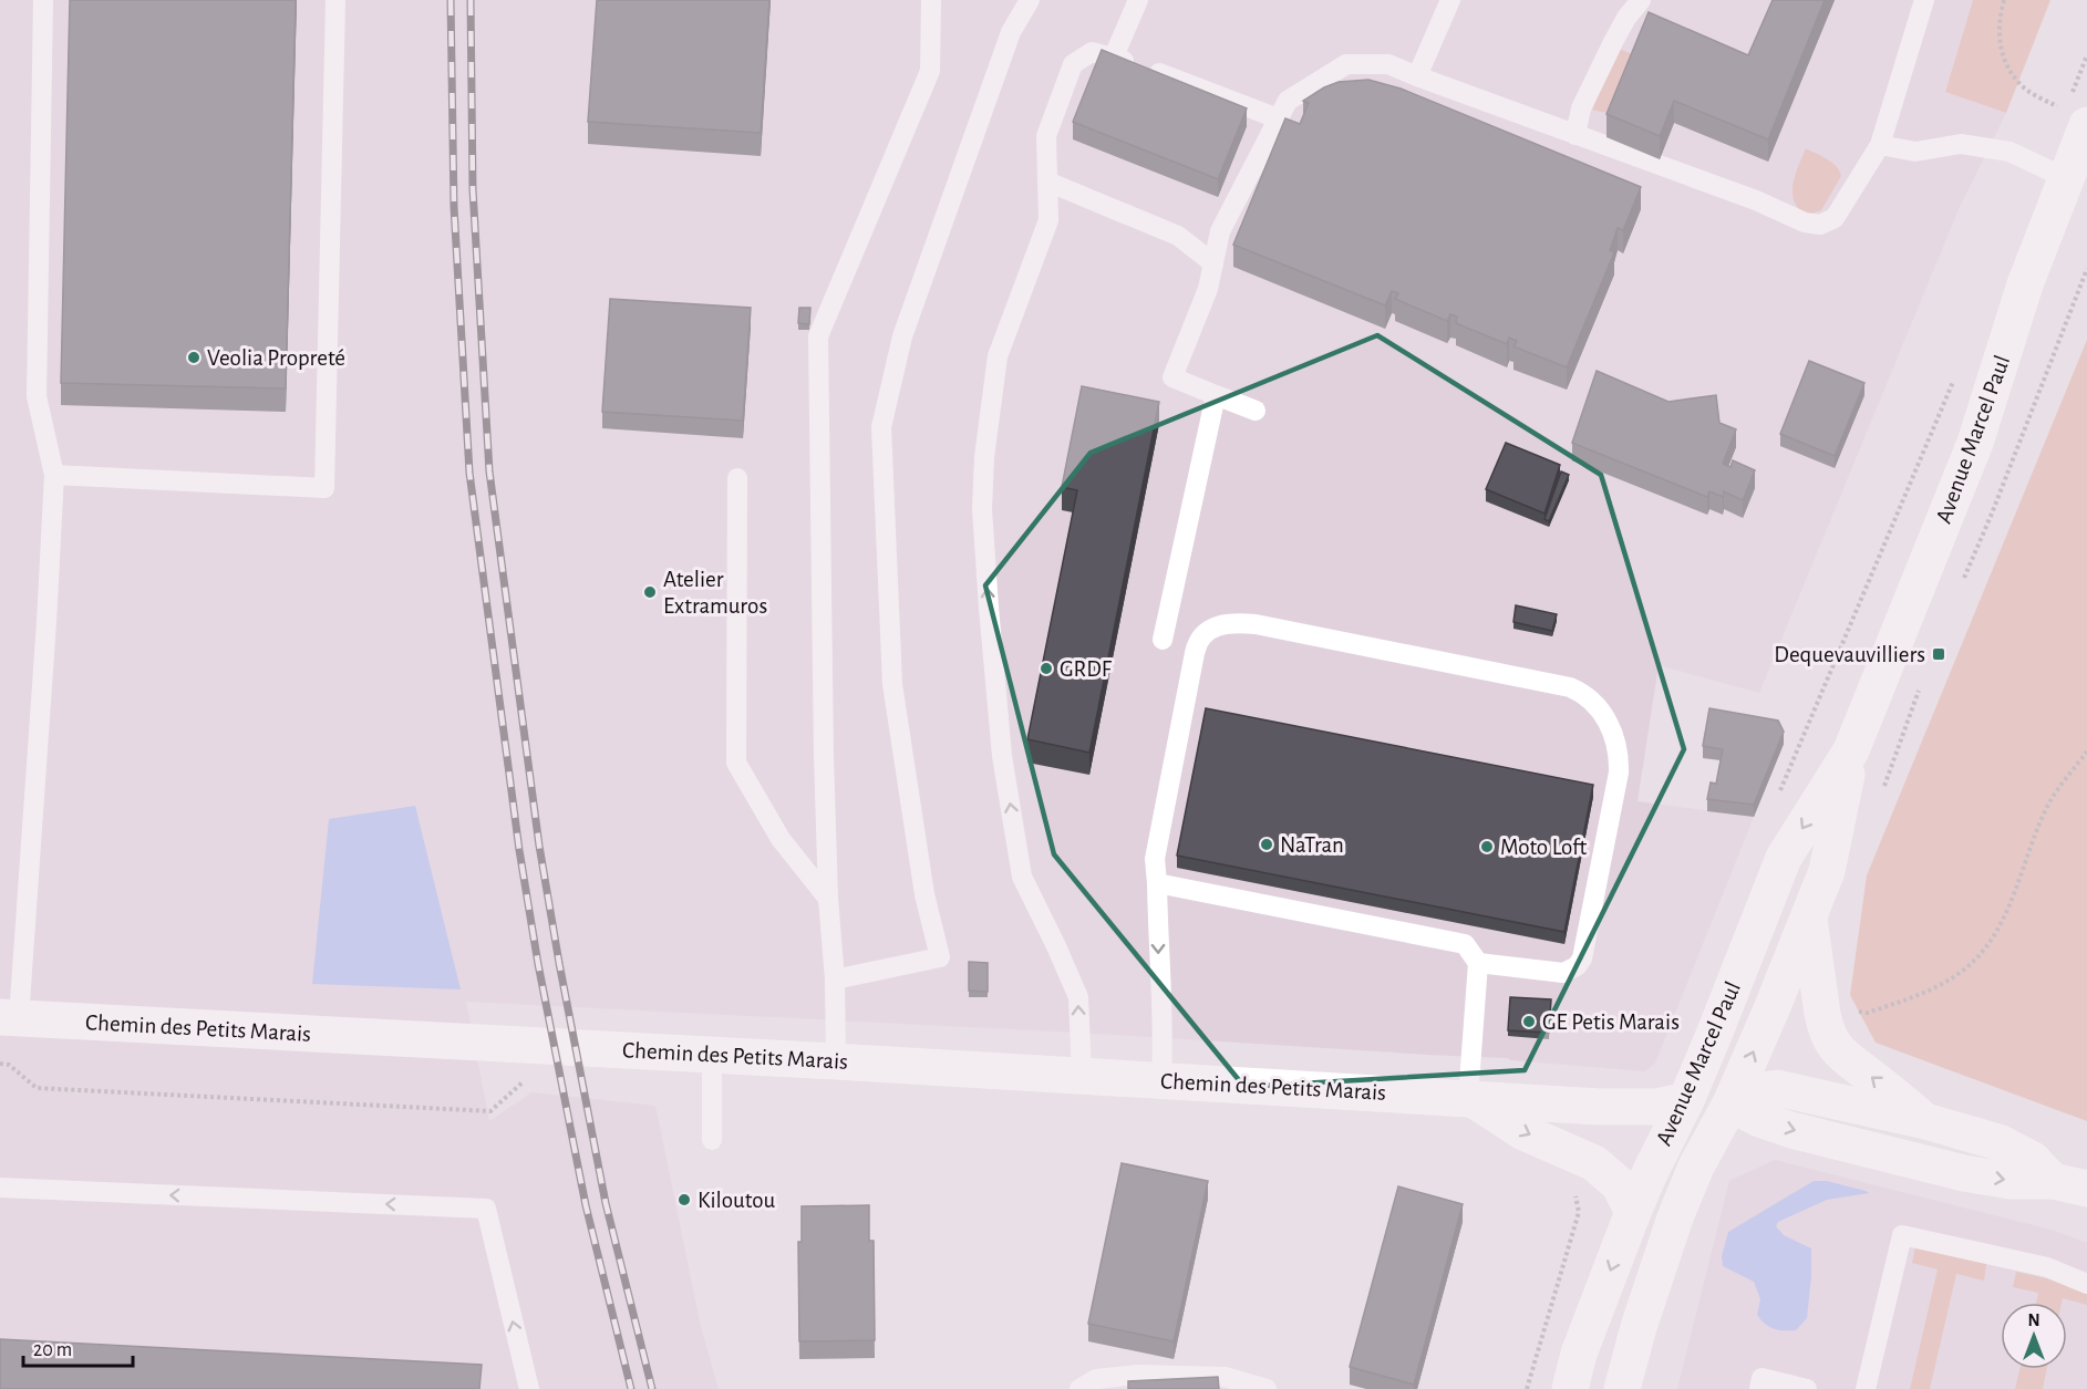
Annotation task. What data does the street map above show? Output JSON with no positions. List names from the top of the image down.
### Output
{
  "streets": {
    "main road": ["Avenue Marcel Paul", "Chemin des Petits Marais"]
  },
  "crossings": [
    ["Avenue Marcel Paul", "Chemin des Petits Marais"]
  ],
  "places": {
    "other": [
      "Veolia Propreté",
      "Atelier Extramuros",
      "GRDF",
      "NaTran",
      "Moto Loft",
      "GE Petis Marais",
      "Kiloutou"
    ],
    "transit": ["Dequevauvilliers"]
  },
  "scale_bar": "20 m",
  "north": "top"
}
